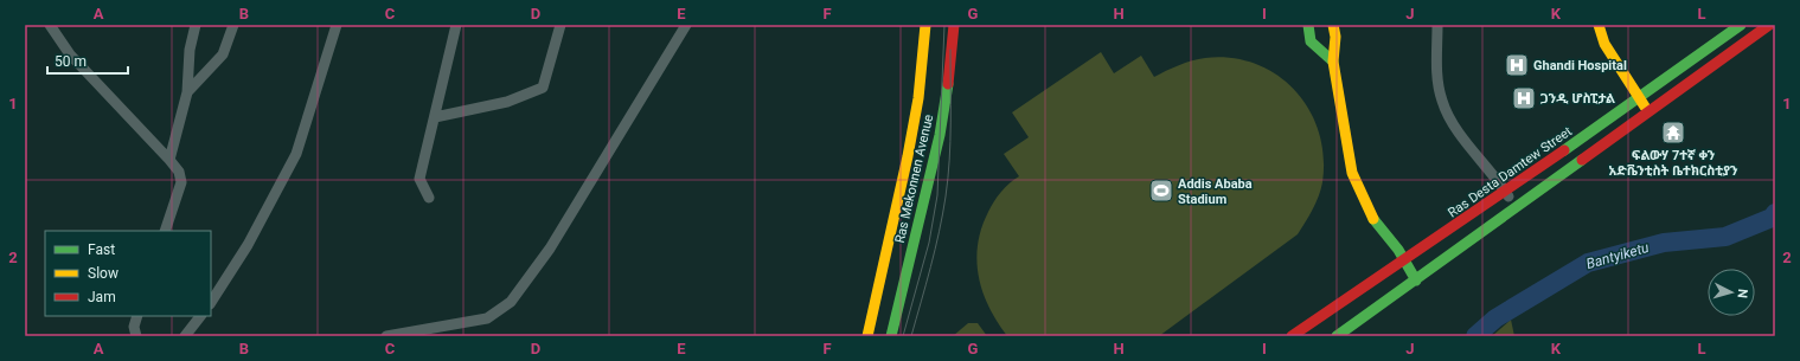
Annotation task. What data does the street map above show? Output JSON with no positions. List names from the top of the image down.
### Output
{
  "streets": {
    "main road": ["Ras Desta Damtew Street", "Ras Mekonnen Avenue"]
  },
  "water": ["Bantyiketu"],
  "places": {
    "hospital": ["Ghandi Hospital", "ጋንዲ ሆስፒታል"],
    "temple": ["ፍልውሃ 7ተኛ ቀን አድቬንቲስት ቤተክርስቲያን"],
    "sports": ["Addis Ababa Stadium"]
  },
  "legend": ["Fast", "Slow", "Jam"],
  "scale_bar": "50 m",
  "north": "right",
  "grid": {
    "columns": [
      "A",
      "B",
      "C",
      "D",
      "E",
      "F",
      "G",
      "H",
      "I",
      "J",
      "K",
      "L"
    ],
    "rows": ["1", "2"]
  }
}
